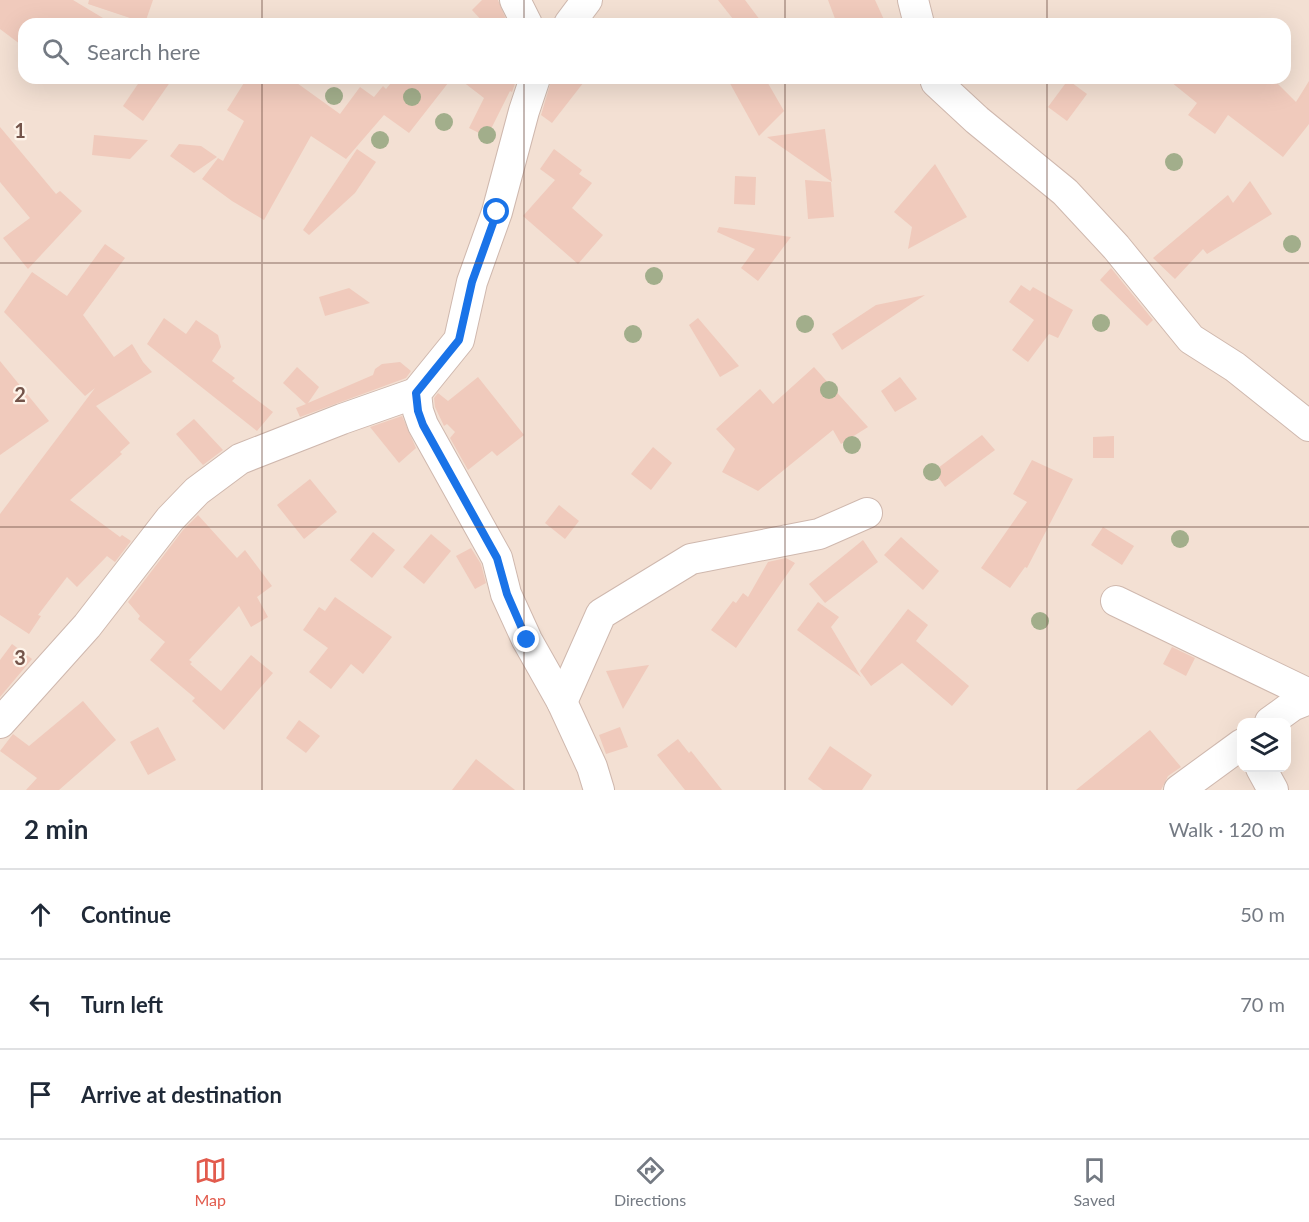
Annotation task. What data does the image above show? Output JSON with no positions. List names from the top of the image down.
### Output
{
  "page": {
    "search": "Search here",
    "heading": ["2 min", "Walk · 120 m"],
    "list": [
      ["Continue", "50 m"],
      ["Turn left", "70 m"],
      "Arrive at destination"
    ],
    "nav": ["Map", "Directions", "Saved"]
  },
  "grid": {
    "rows": ["1", "2", "3"]
  }
}
